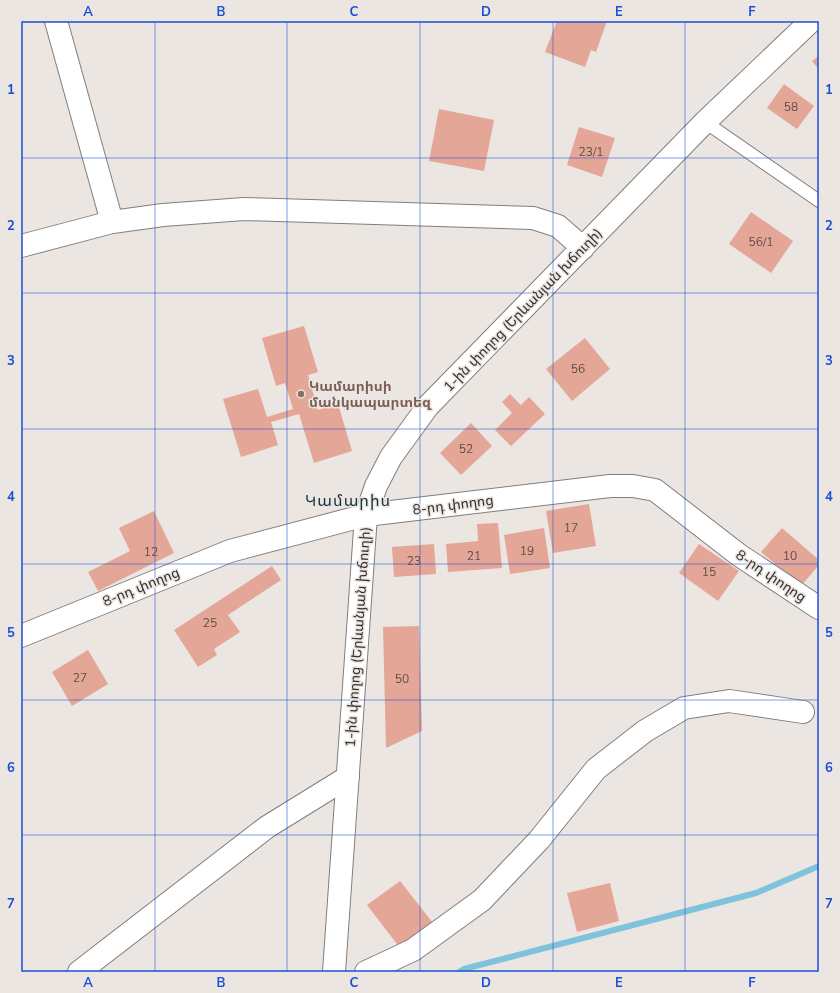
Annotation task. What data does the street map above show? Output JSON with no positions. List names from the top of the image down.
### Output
{
  "streets": {
    "street": ["1-ին փողոց (Երևանյան խճուղի)", "8-րդ փողոց"]
  },
  "crossings": [
    ["1-ին փողոց (Երևանյան խճուղի)", "8-րդ փողոց"]
  ],
  "districts": ["Կամարիս"],
  "places": ["Կամարիսի մանկապարտեզ"],
  "house_numbers": [
    "58",
    "23/1",
    "56/1",
    "56",
    "52",
    "17",
    "19",
    "12",
    "21",
    "10",
    "23",
    "15",
    "25",
    "27",
    "50"
  ],
  "grid": {
    "columns": [
      "A",
      "B",
      "C",
      "D",
      "E",
      "F"
    ],
    "rows": [
      "1",
      "2",
      "3",
      "4",
      "5",
      "6",
      "7"
    ]
  }
}
